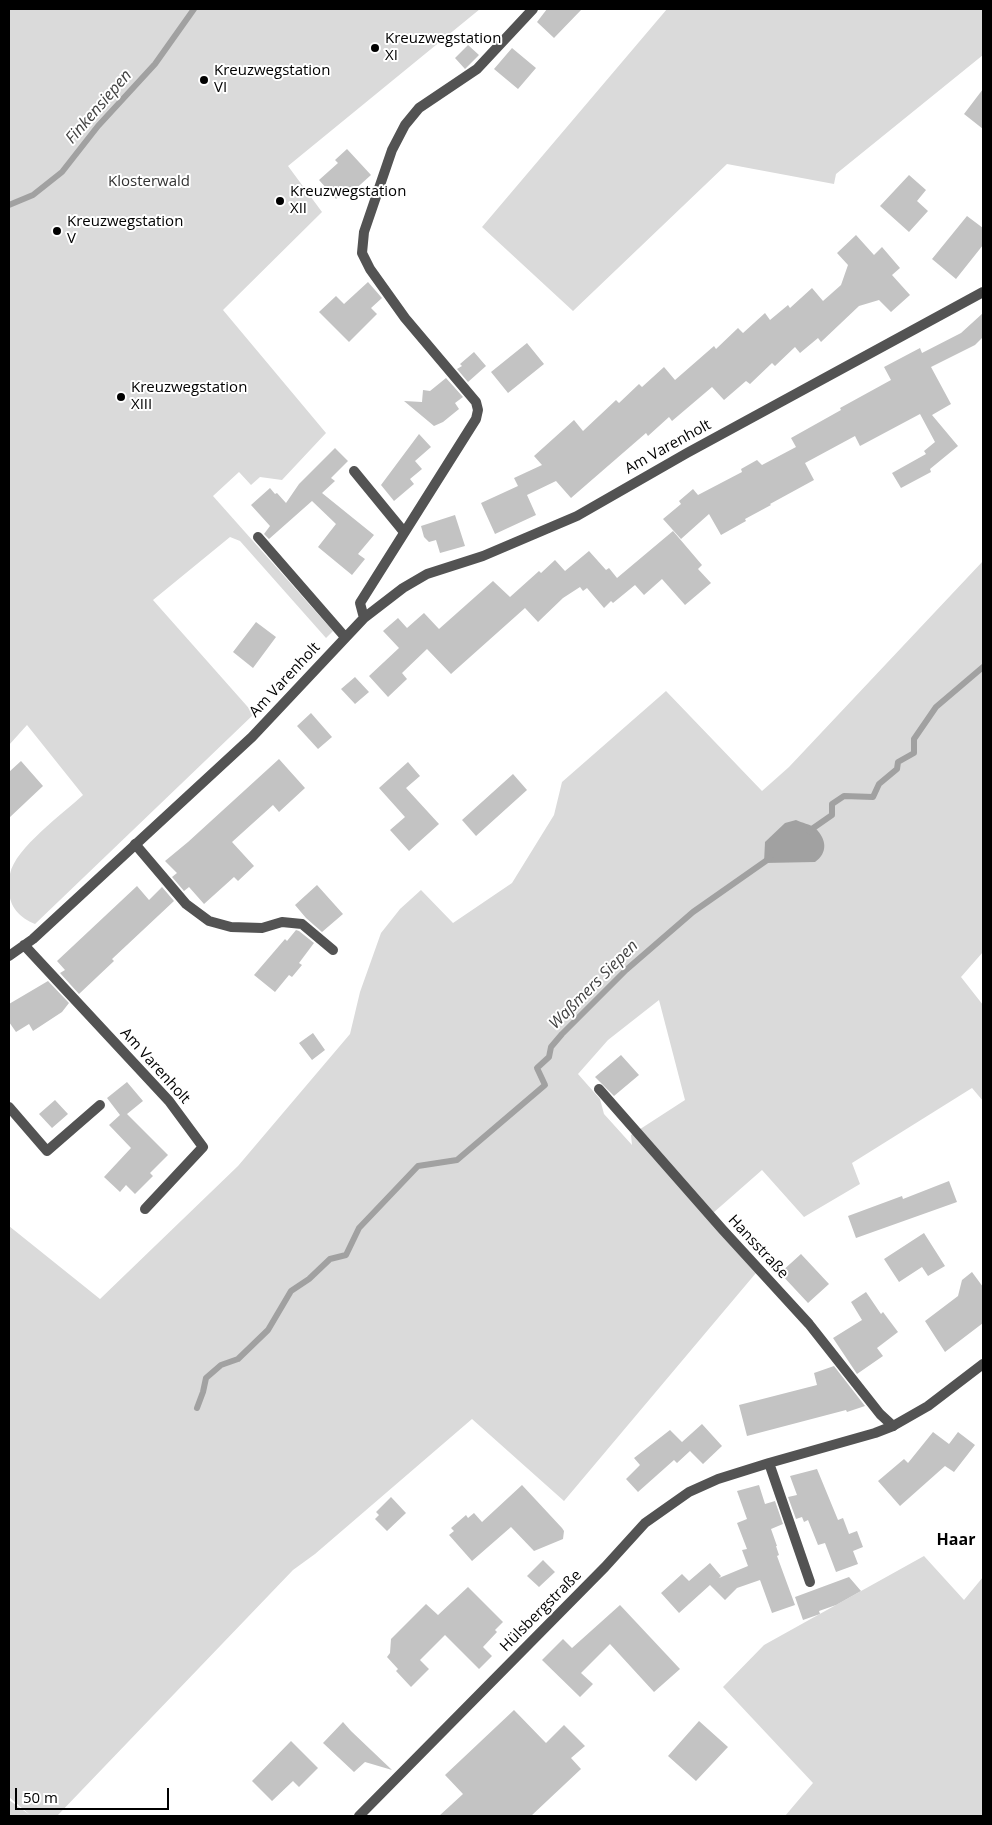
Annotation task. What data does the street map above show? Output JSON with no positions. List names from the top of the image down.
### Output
{
  "streets": {
    "street": ["Am Varenholt", "Hansstraße", "Hülsbergstraße"]
  },
  "crossings": [
    ["Hansstraße", "Hülsbergstraße"]
  ],
  "districts": ["Haar"],
  "water": ["Finkensiepen", "Waßmers Siepen"],
  "parks": ["Klosterwald"],
  "places": [
    "Kreuzwegstation XI",
    "Kreuzwegstation VI",
    "Kreuzwegstation XII",
    "Kreuzwegstation V",
    "Kreuzwegstation XIII"
  ],
  "scale_bar": "50 m"
}
